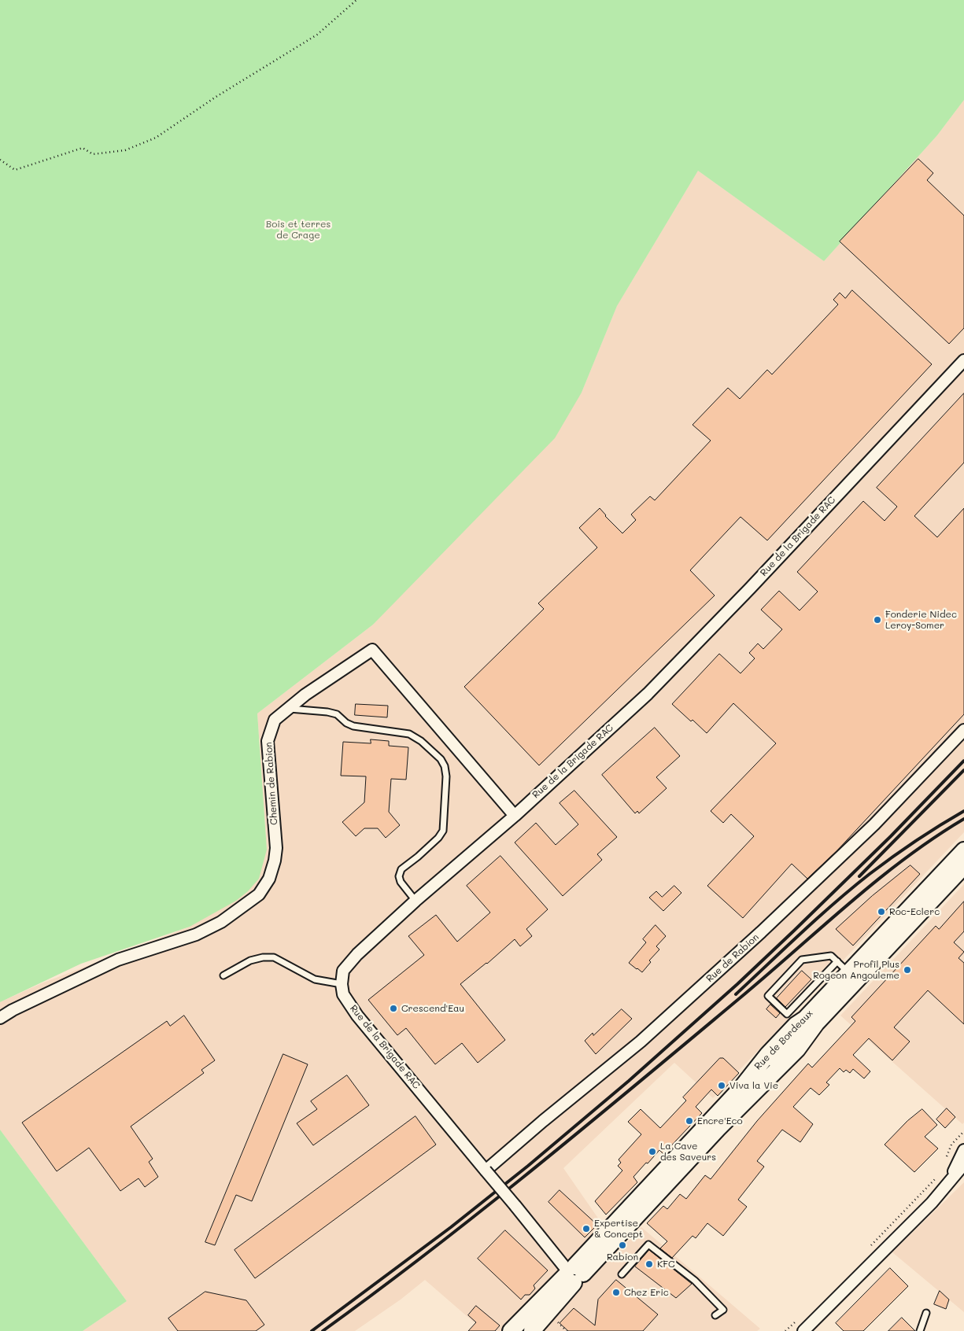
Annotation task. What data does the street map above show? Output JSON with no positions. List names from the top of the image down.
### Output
{
  "streets": {
    "main road": ["Rue de Bordeaux"],
    "street": ["Rue de la Brigade RAC", "Chemin de Rabion", "Rue de Rabion"]
  },
  "crossings": [
    ["Rue de la Brigade RAC", "Chemin de Rabion"],
    ["Rue de la Brigade RAC", "Rue de Rabion"],
    ["Rue de la Brigade RAC", "Rue de Bordeaux"]
  ],
  "parks": ["Bois et terres de Crage"],
  "places": [
    "Fonderie Nidec Leroy-Somer",
    "Roc-Eclerc",
    "Profil Plus Rogeon Angouleme",
    "Crescend'Eau",
    "Viva la Vie",
    "Encre'Eco",
    "La Cave des Saveurs",
    "Expertise & Concept",
    "Rabion",
    "KFC",
    "Chez Eric"
  ]
}
